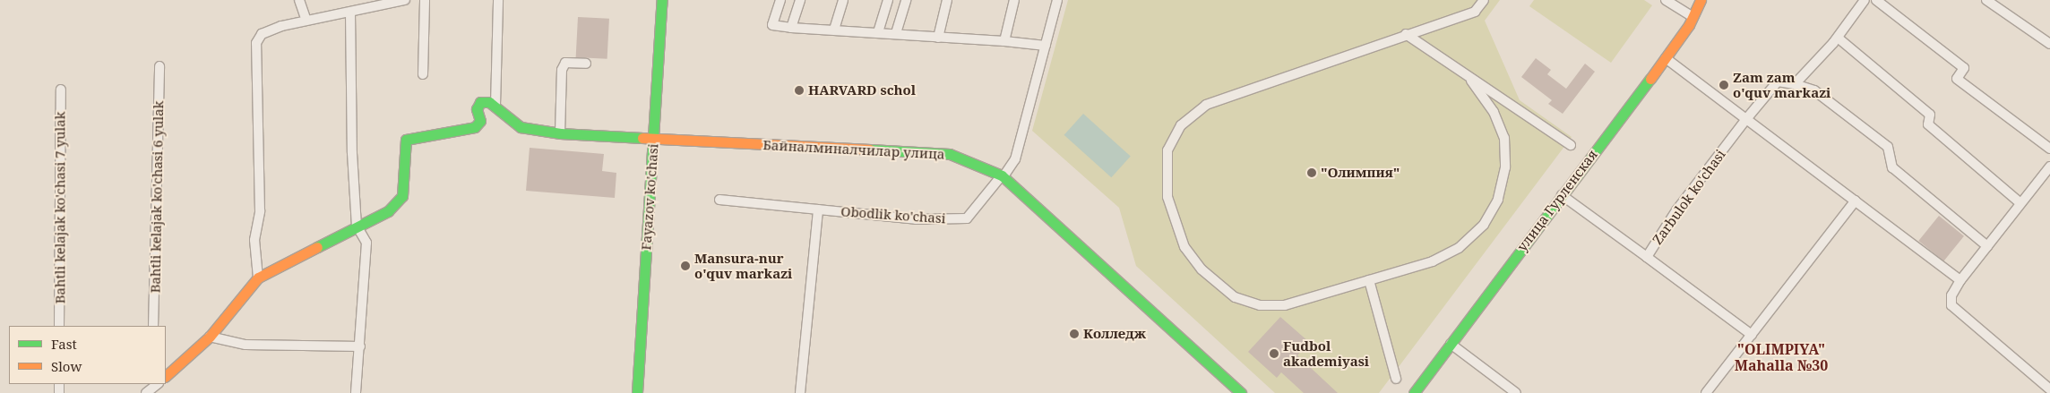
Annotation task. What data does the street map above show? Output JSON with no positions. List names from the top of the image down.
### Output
{
  "streets": {
    "street": [
      "Байналминалчилар улица",
      "Bahtli kelajak ko'chasi 6 yulak",
      "Fayazov ko'chasi",
      "Zarbulok ko'chasi",
      "улица Гурленская",
      "Bahtli kelajak ko'chasi 7 yulak",
      "Obodlik ko'chasi"
    ]
  },
  "crossings": [
    ["Байналминалчилар улица", "Fayazov ko'chasi"],
    ["Байналминалчилар улица", "Obodlik ko'chasi"]
  ],
  "districts": ["\"OLIMPIYA\" Mahalla №30"],
  "places": [
    "Zam zam o'quv markazi",
    "HARVARD schol",
    "\"Олимпия\"",
    "Mansura-nur o'quv markazi",
    "Колледж",
    "Fudbol akademiyasi"
  ],
  "legend": ["Fast", "Slow"]
}
